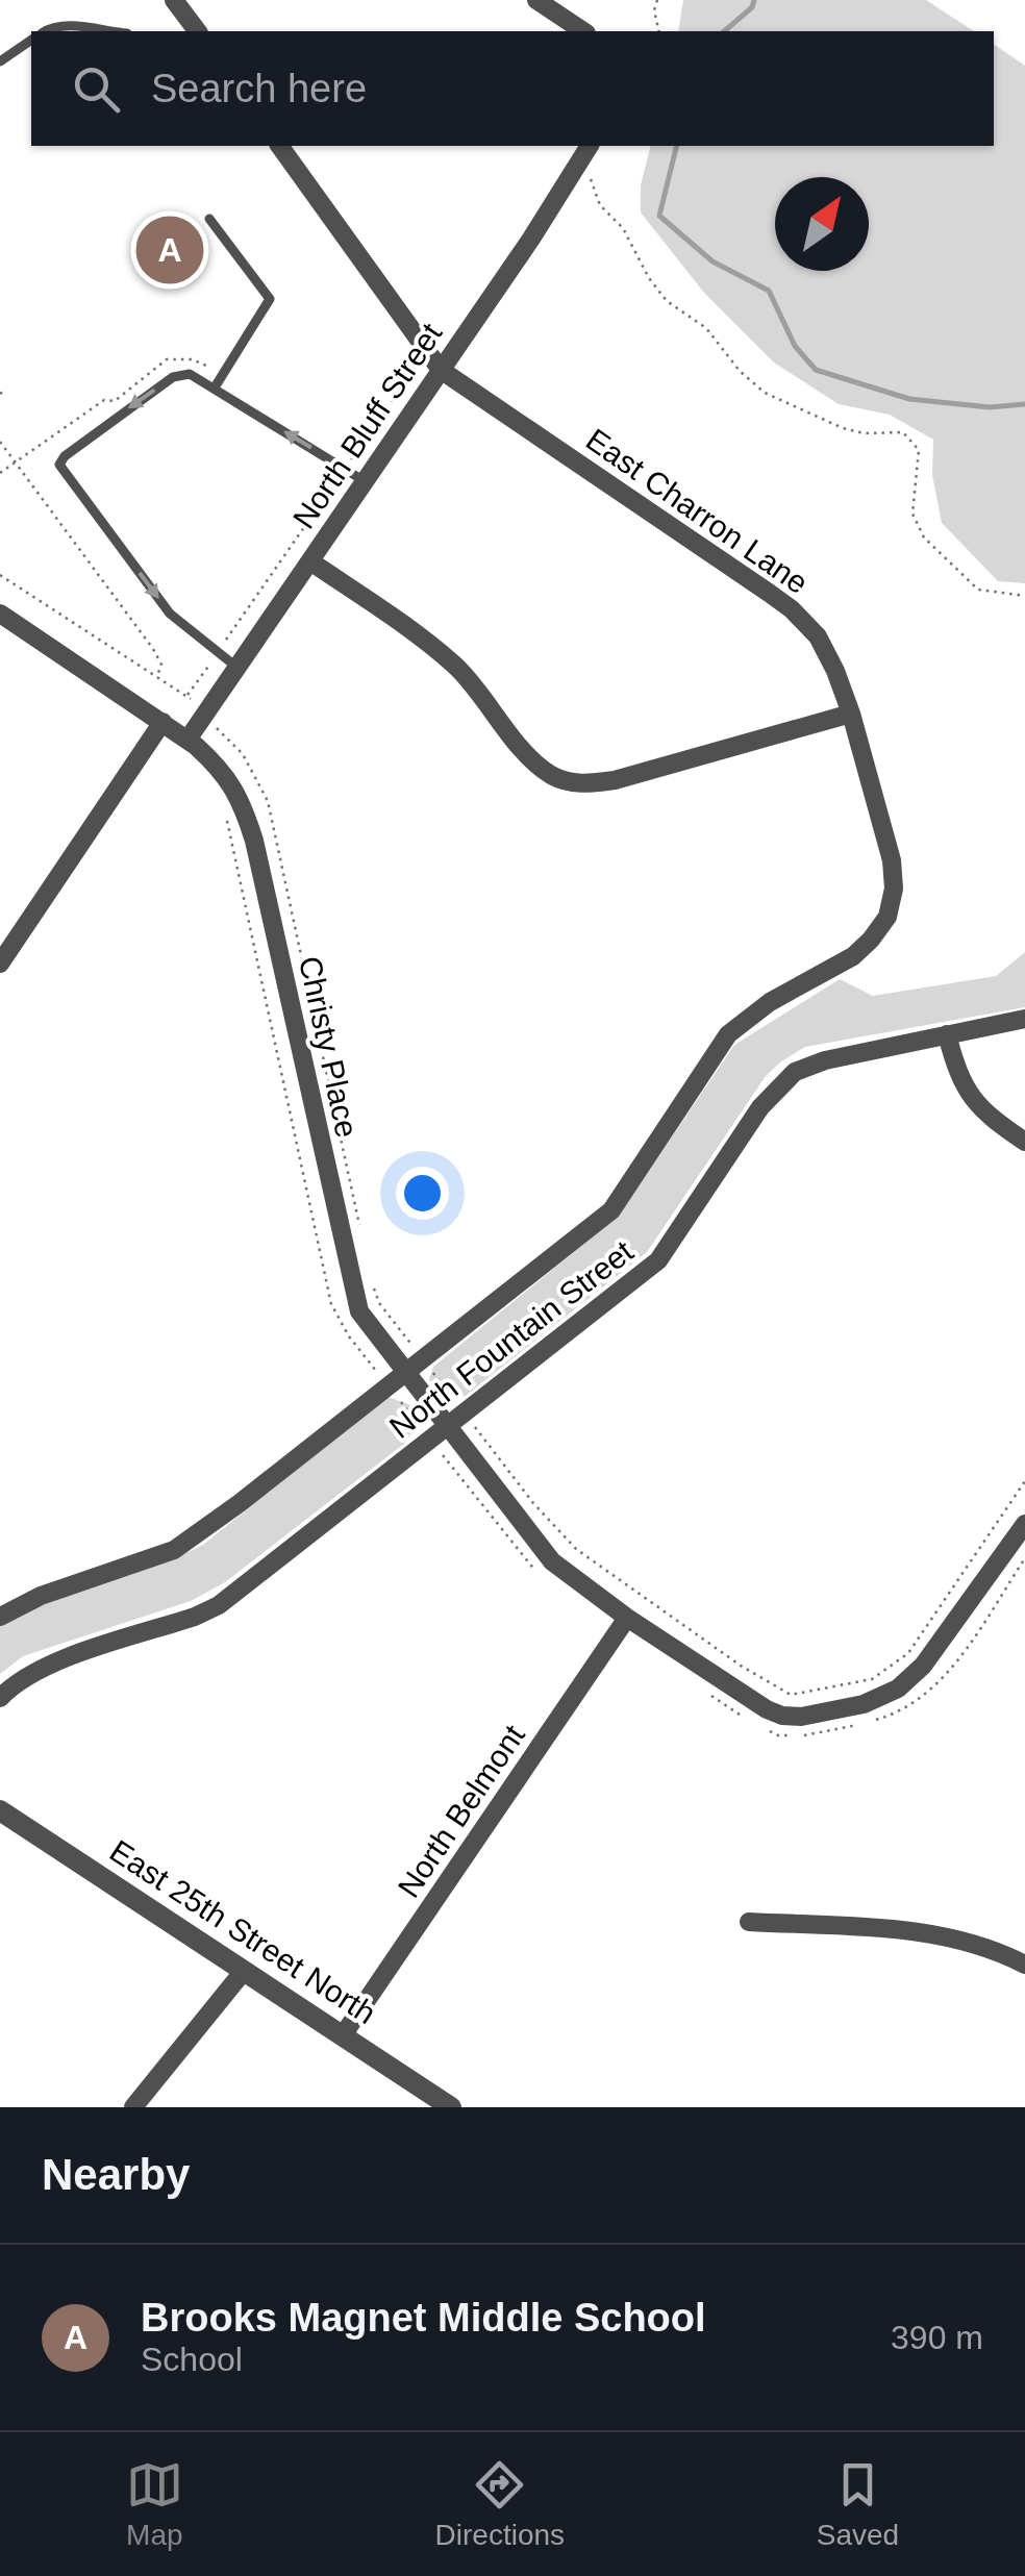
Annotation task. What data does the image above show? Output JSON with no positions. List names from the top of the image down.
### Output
{
  "streets": {
    "street": [
      "North Bluff Street",
      "East Charron Lane",
      "Christy Place",
      "North Fountain Street",
      "North Belmont",
      "East 25th Street North"
    ]
  },
  "crossings": [
    ["North Bluff Street", "East Charron Lane"],
    ["North Bluff Street", "Christy Place"],
    ["East Charron Lane", "North Fountain Street"],
    ["Christy Place", "North Fountain Street"],
    ["Christy Place", "North Belmont"],
    ["North Belmont", "East 25th Street North"]
  ],
  "north": "top right",
  "page": {
    "search": "Search here",
    "pins": "A",
    "heading": "Nearby",
    "list": [
      {
        "mark": "A",
        "name": "Brooks Magnet Middle School",
        "note": "School",
        "value": "390 m"
      }
    ],
    "nav": ["Map", "Directions", "Saved"]
  }
}
